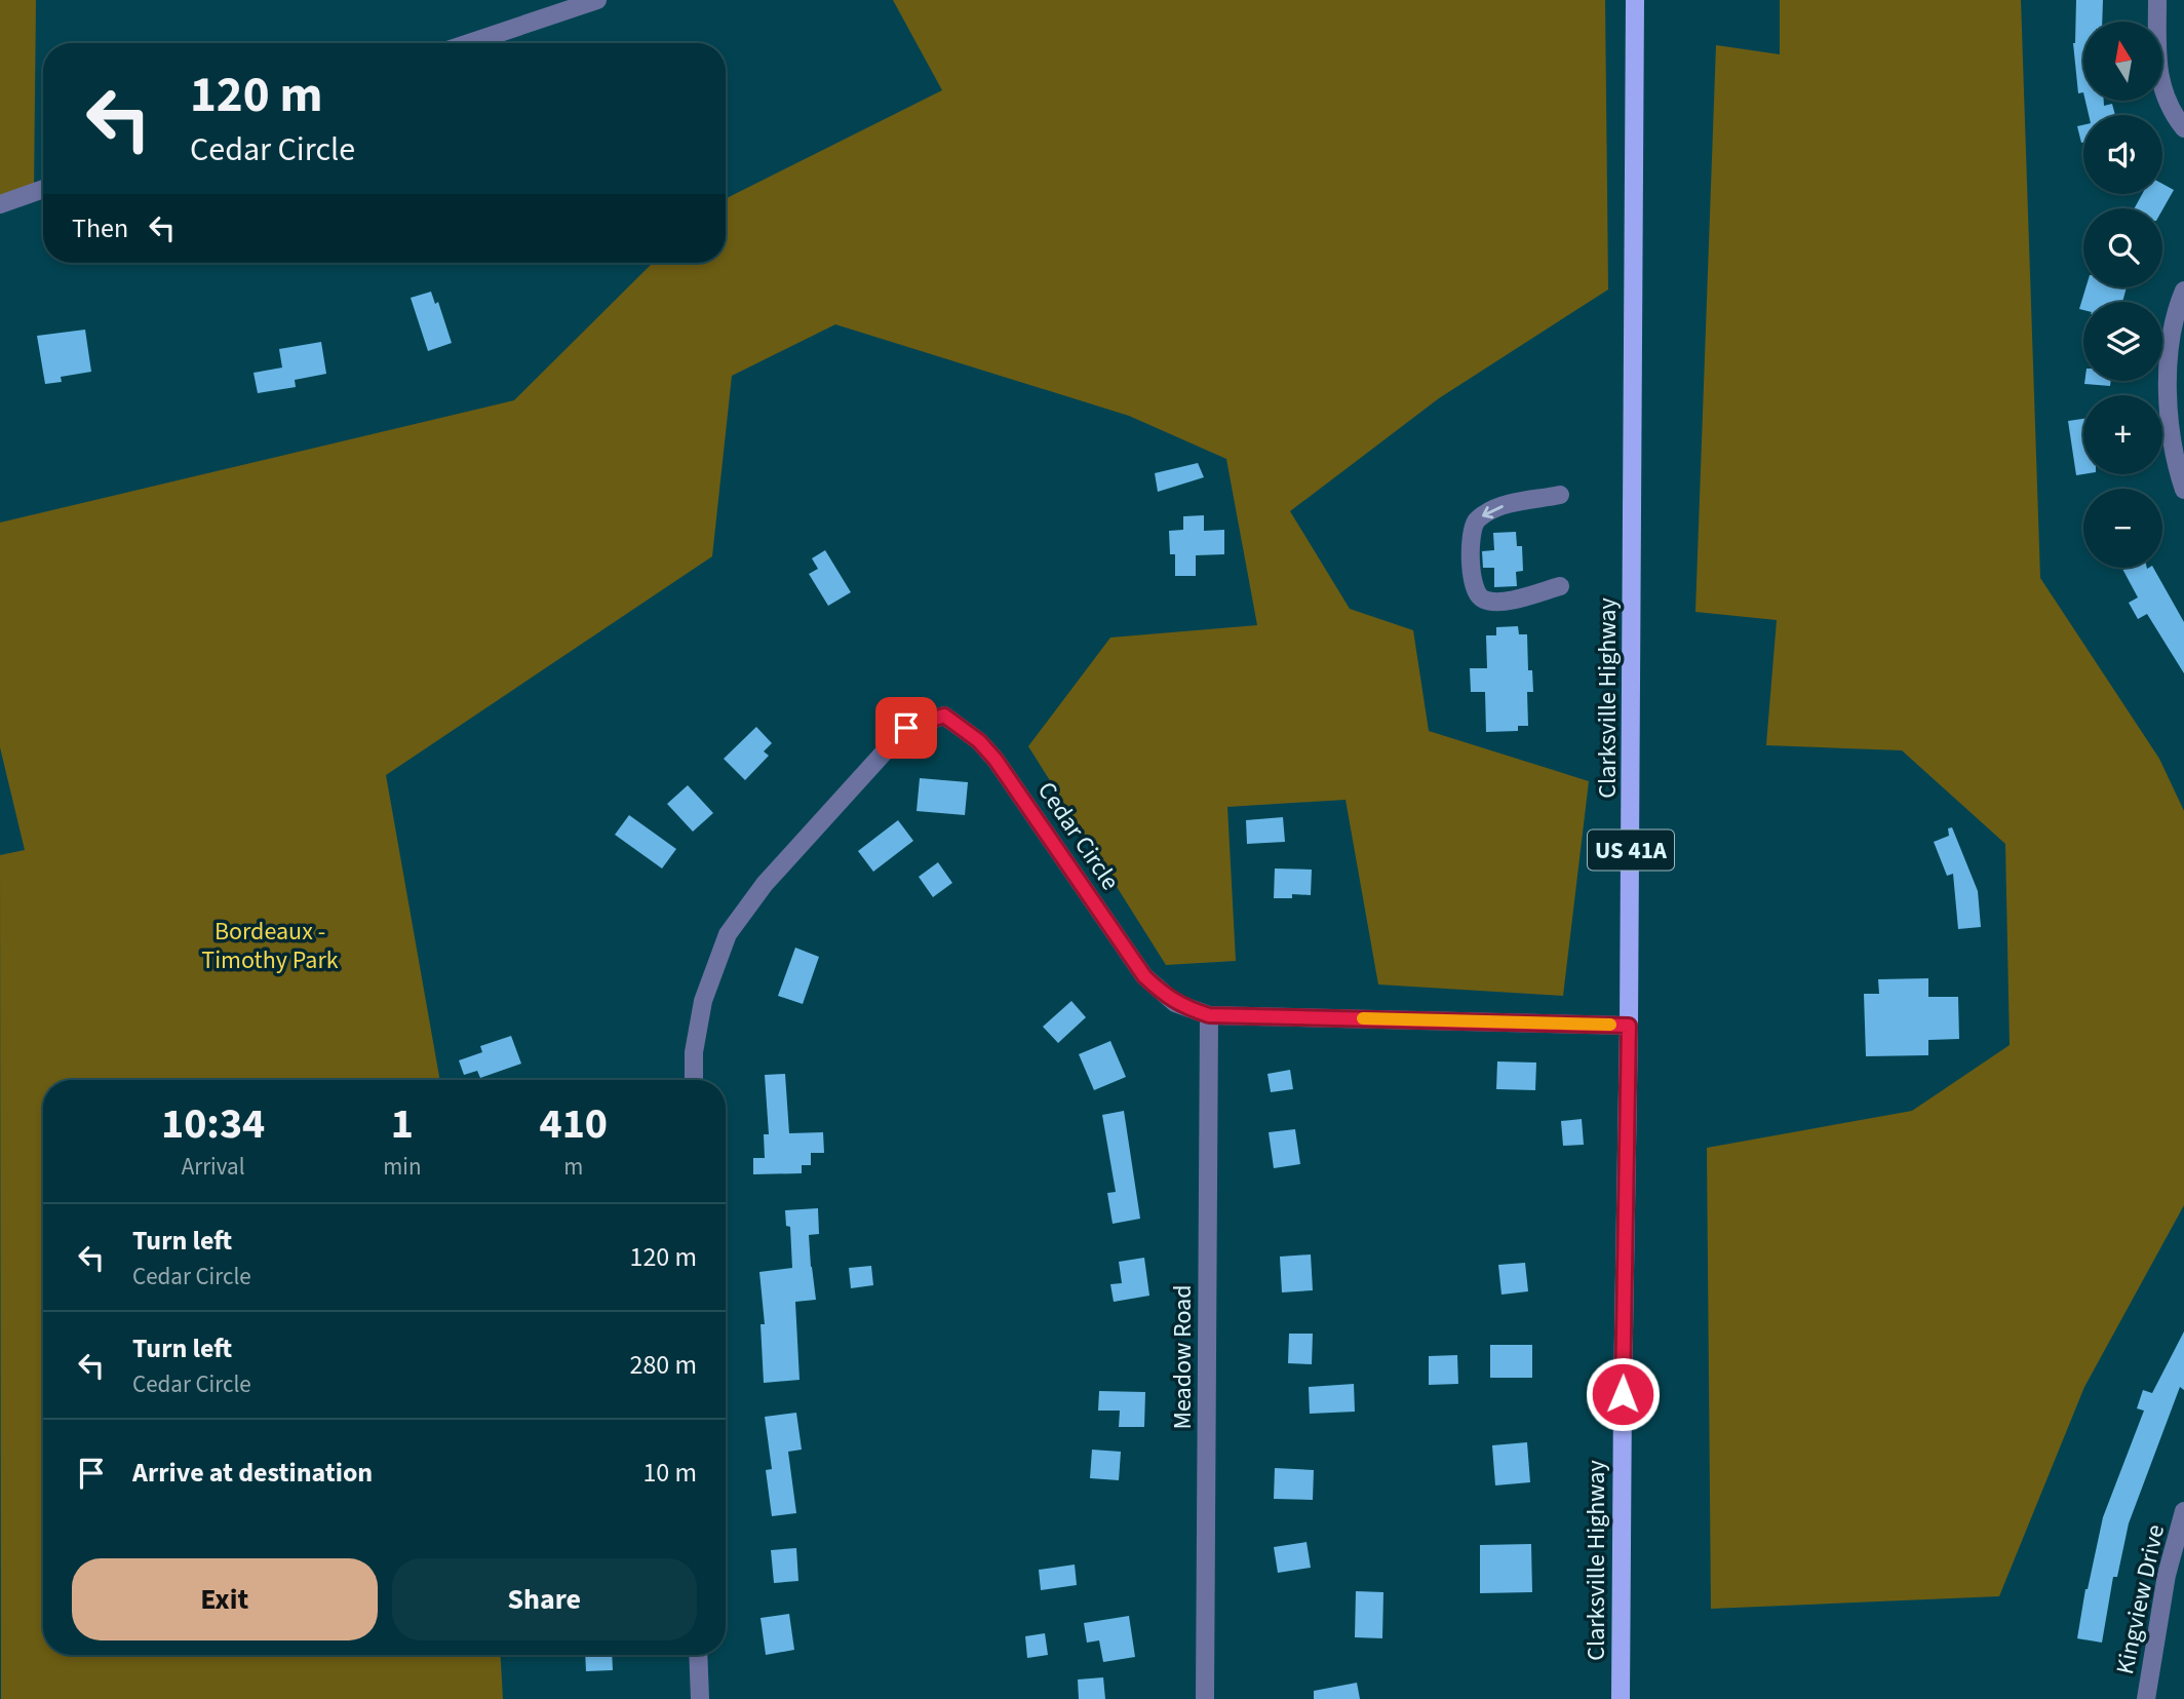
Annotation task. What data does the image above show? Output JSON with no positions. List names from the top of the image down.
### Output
{
  "streets": {
    "main road": ["Clarksville Highway", "US 41A"],
    "street": ["Cedar Circle", "Meadow Road", "Kingview Drive"]
  },
  "crossings": [
    ["Clarksville Highway", "Cedar Circle"],
    ["Cedar Circle", "Meadow Road"]
  ],
  "parks": ["Bordeaux - Timothy Park"],
  "north": "top",
  "page": {
    "map_buttons": ["+", "−"],
    "turn": ["120 m", "Cedar Circle"],
    "then": "Then",
    "eta": [
      "10:34",
      "Arrival",
      "1",
      "min",
      "410",
      "m"
    ],
    "list": [
      {
        "name": "Turn left",
        "note": "Cedar Circle",
        "value": "120 m"
      },
      {
        "name": "Turn left",
        "note": "Cedar Circle",
        "value": "280 m"
      },
      {
        "name": "Arrive at destination",
        "value": "10 m"
      }
    ],
    "buttons": ["Exit", "Share"]
  }
}
